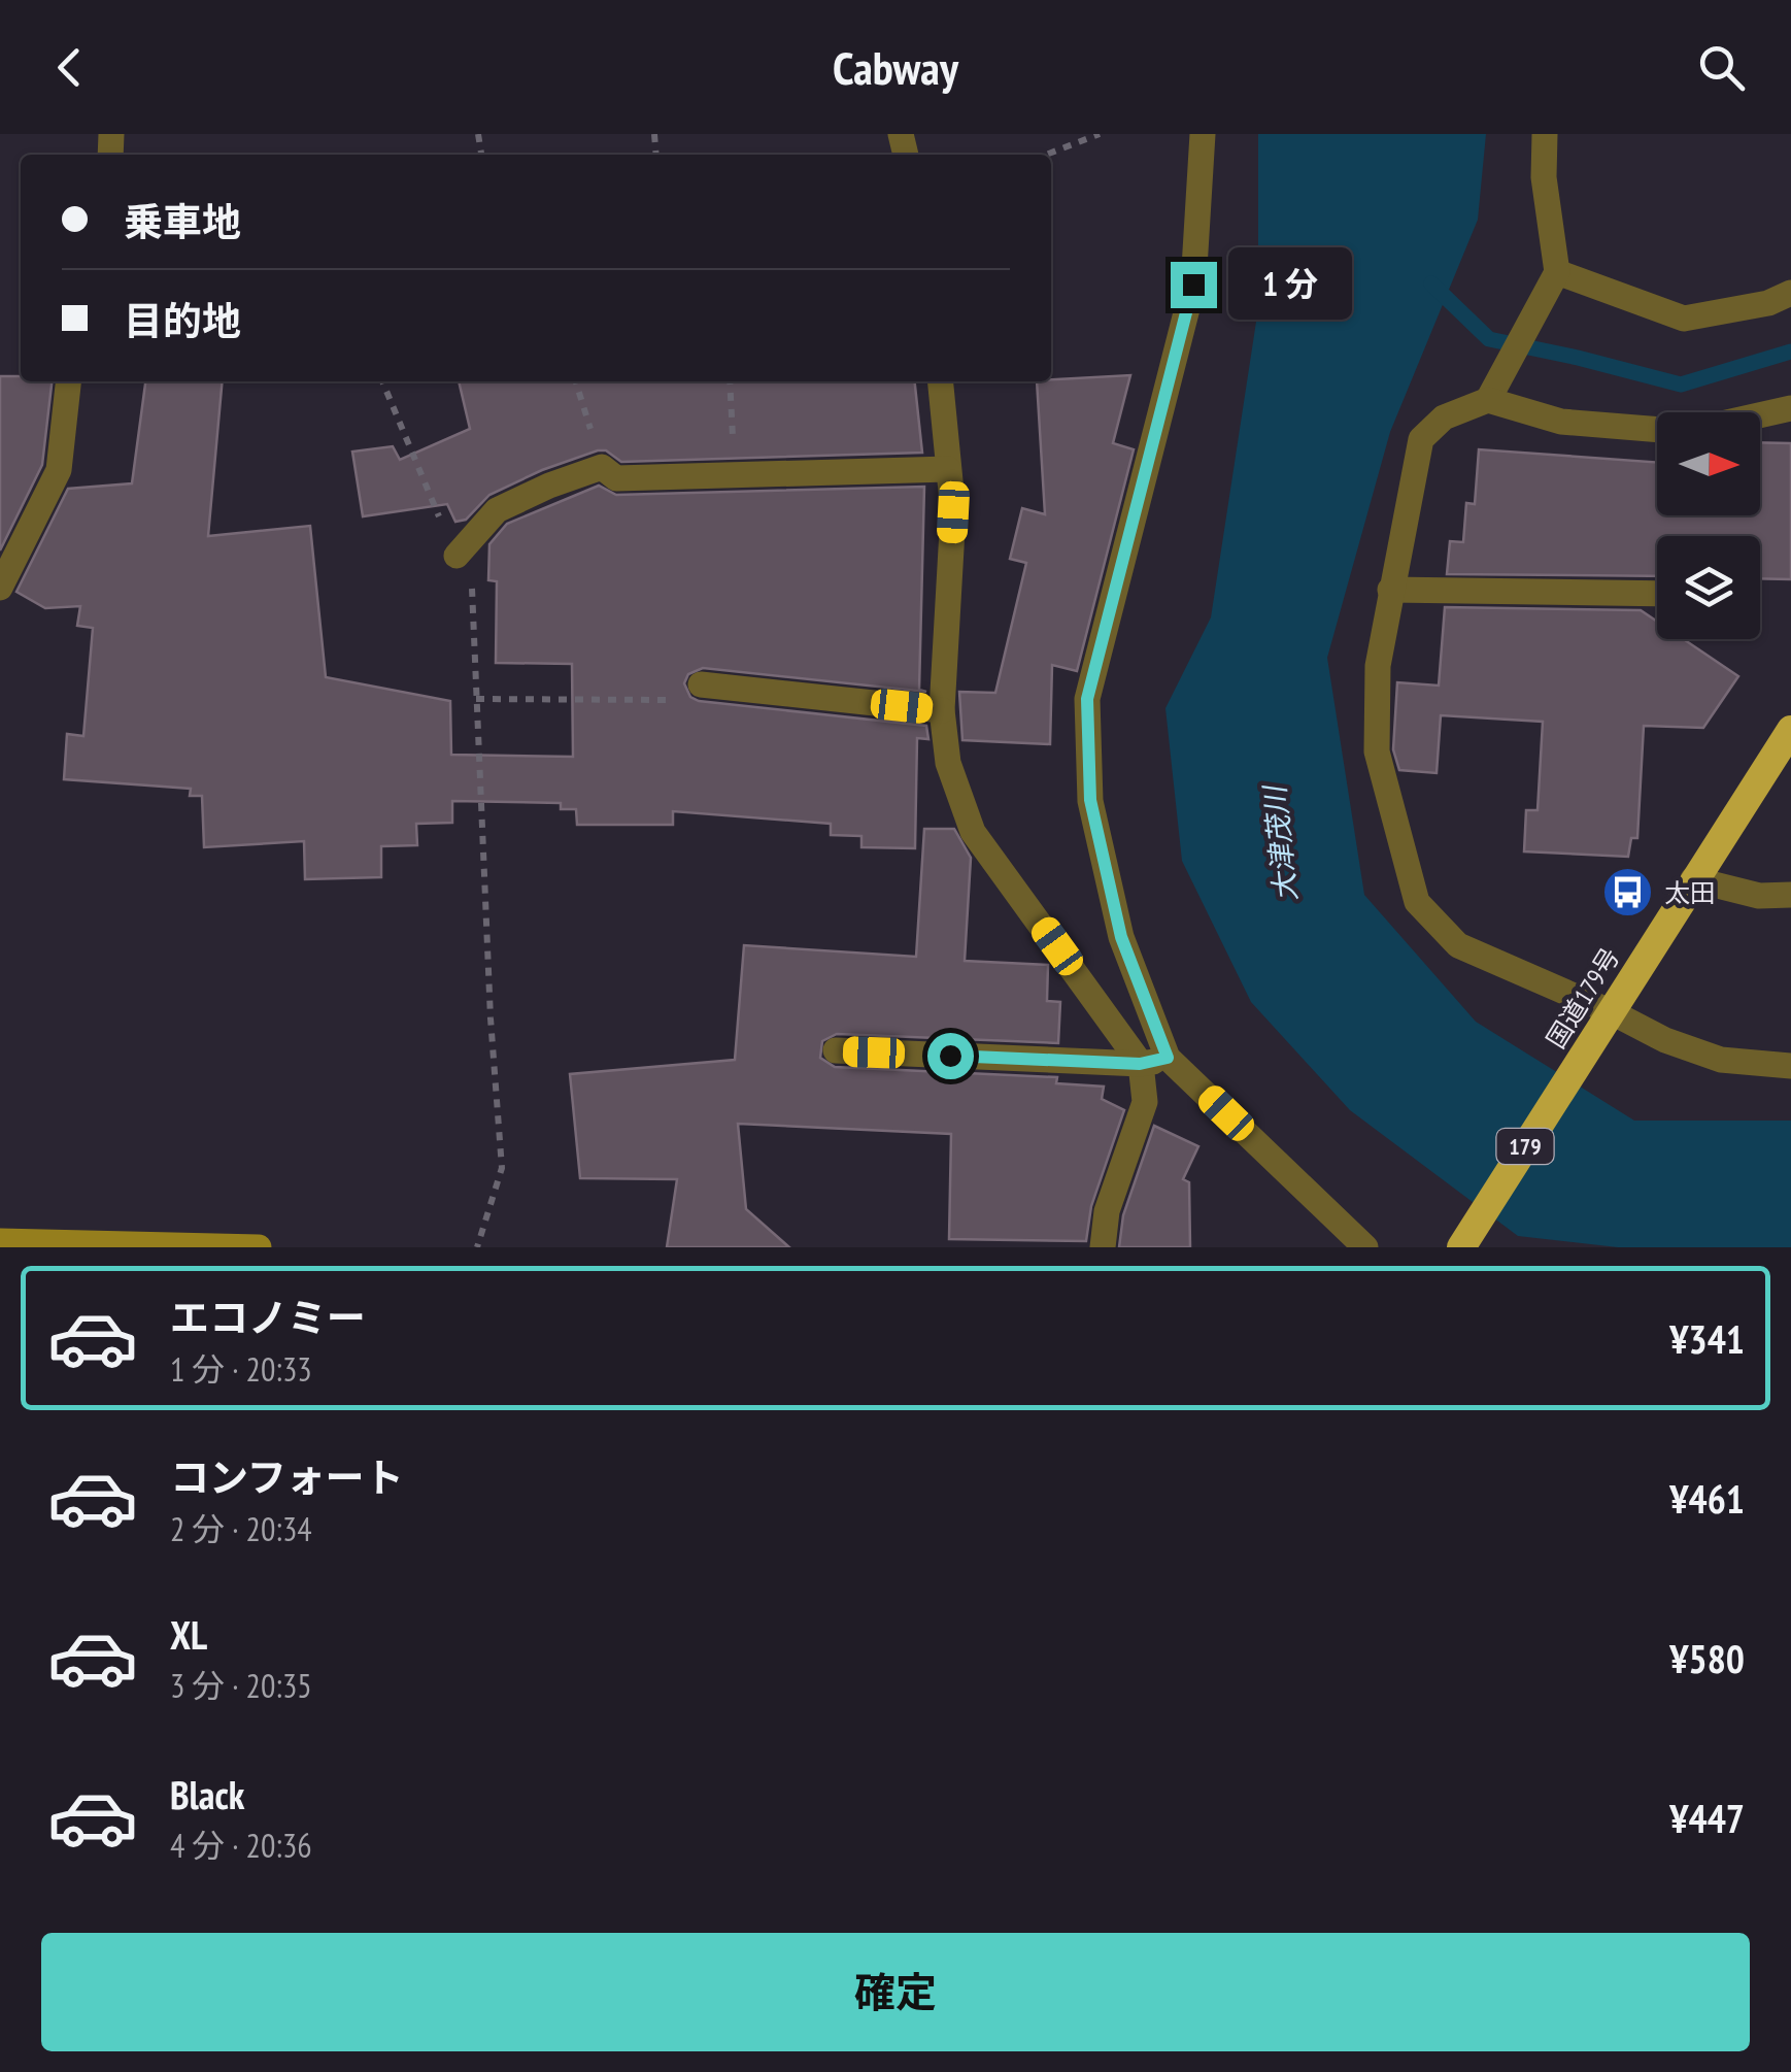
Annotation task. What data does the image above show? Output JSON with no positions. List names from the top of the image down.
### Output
{
  "streets": {
    "highway": ["国道179号", "179"]
  },
  "water": ["大津茂川"],
  "places": {
    "bus stop": ["太田"]
  },
  "north": "right",
  "page": {
    "header": "Cabway",
    "banner": ["乗車地", "目的地"],
    "bubble": "1 分",
    "list": [
      {
        "name": "エコノミー",
        "note": "1 分 · 20:33",
        "value": "¥341"
      },
      {
        "name": "コンフォート",
        "note": "2 分 · 20:34",
        "value": "¥461"
      },
      {
        "name": "XL",
        "note": "3 分 · 20:35",
        "value": "¥580"
      },
      {
        "name": "Black",
        "note": "4 分 · 20:36",
        "value": "¥447"
      }
    ],
    "buttons": "確定"
  }
}
